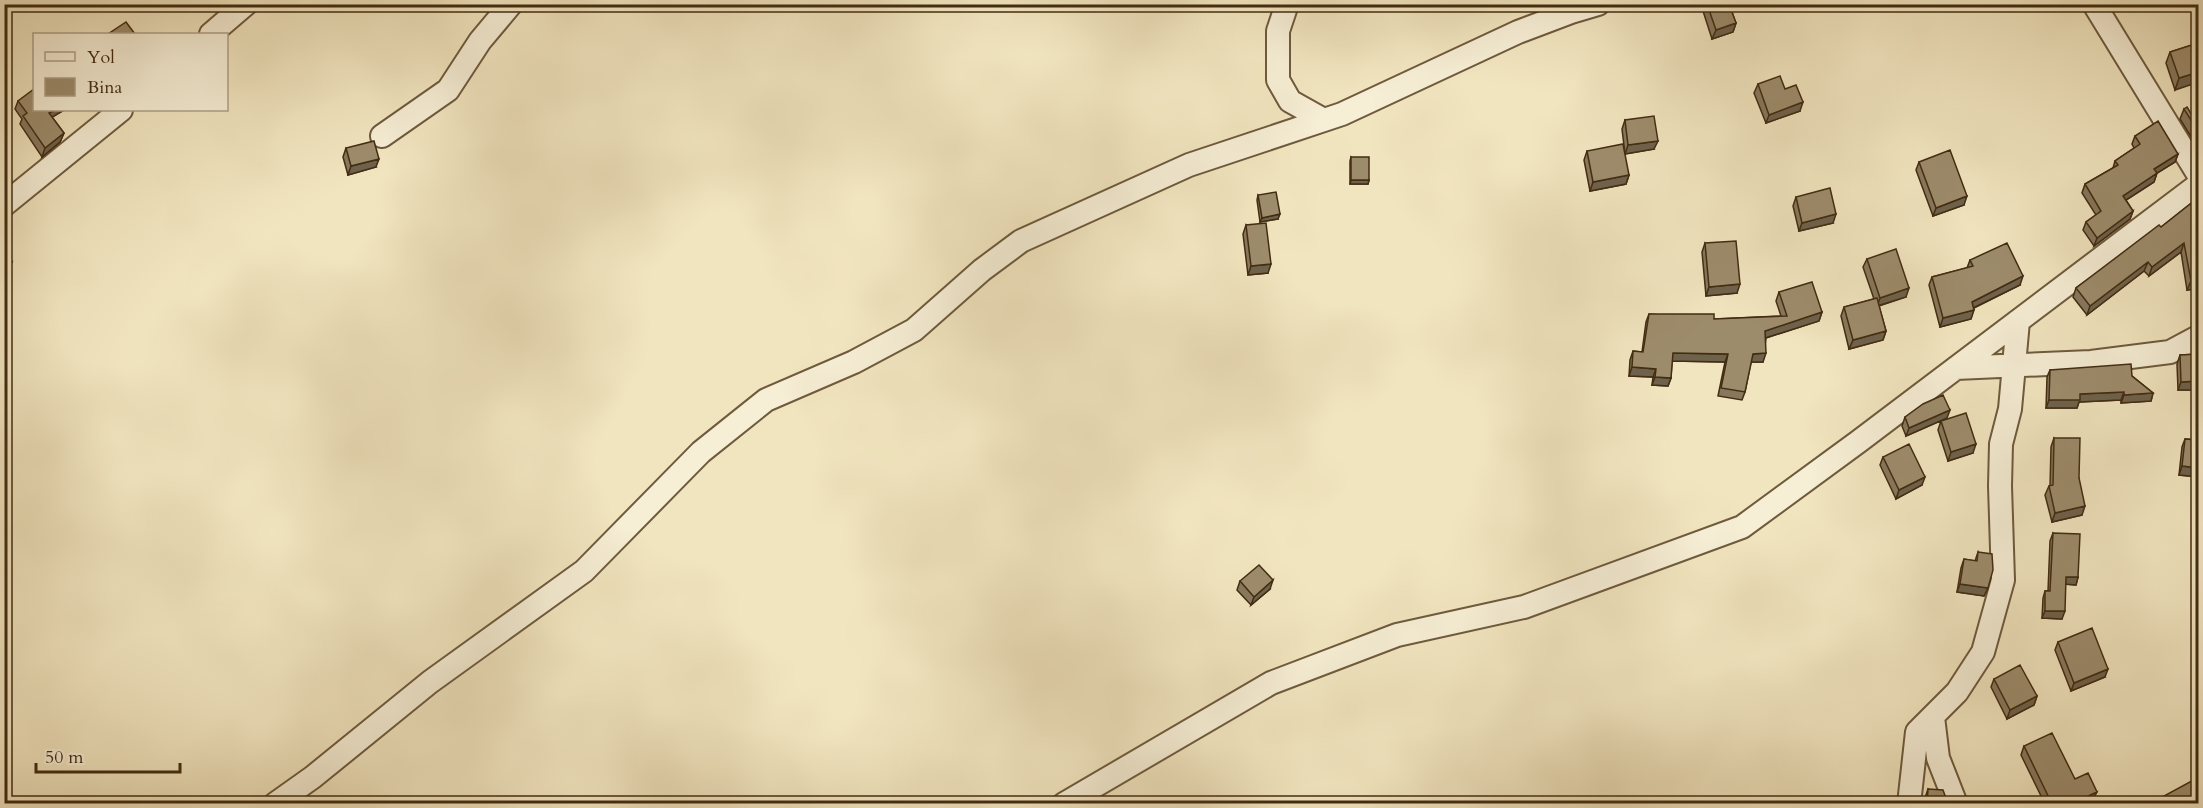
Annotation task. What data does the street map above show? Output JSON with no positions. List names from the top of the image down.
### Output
{
  "legend": ["Yol", "Bina"],
  "scale_bar": "50 m"
}
